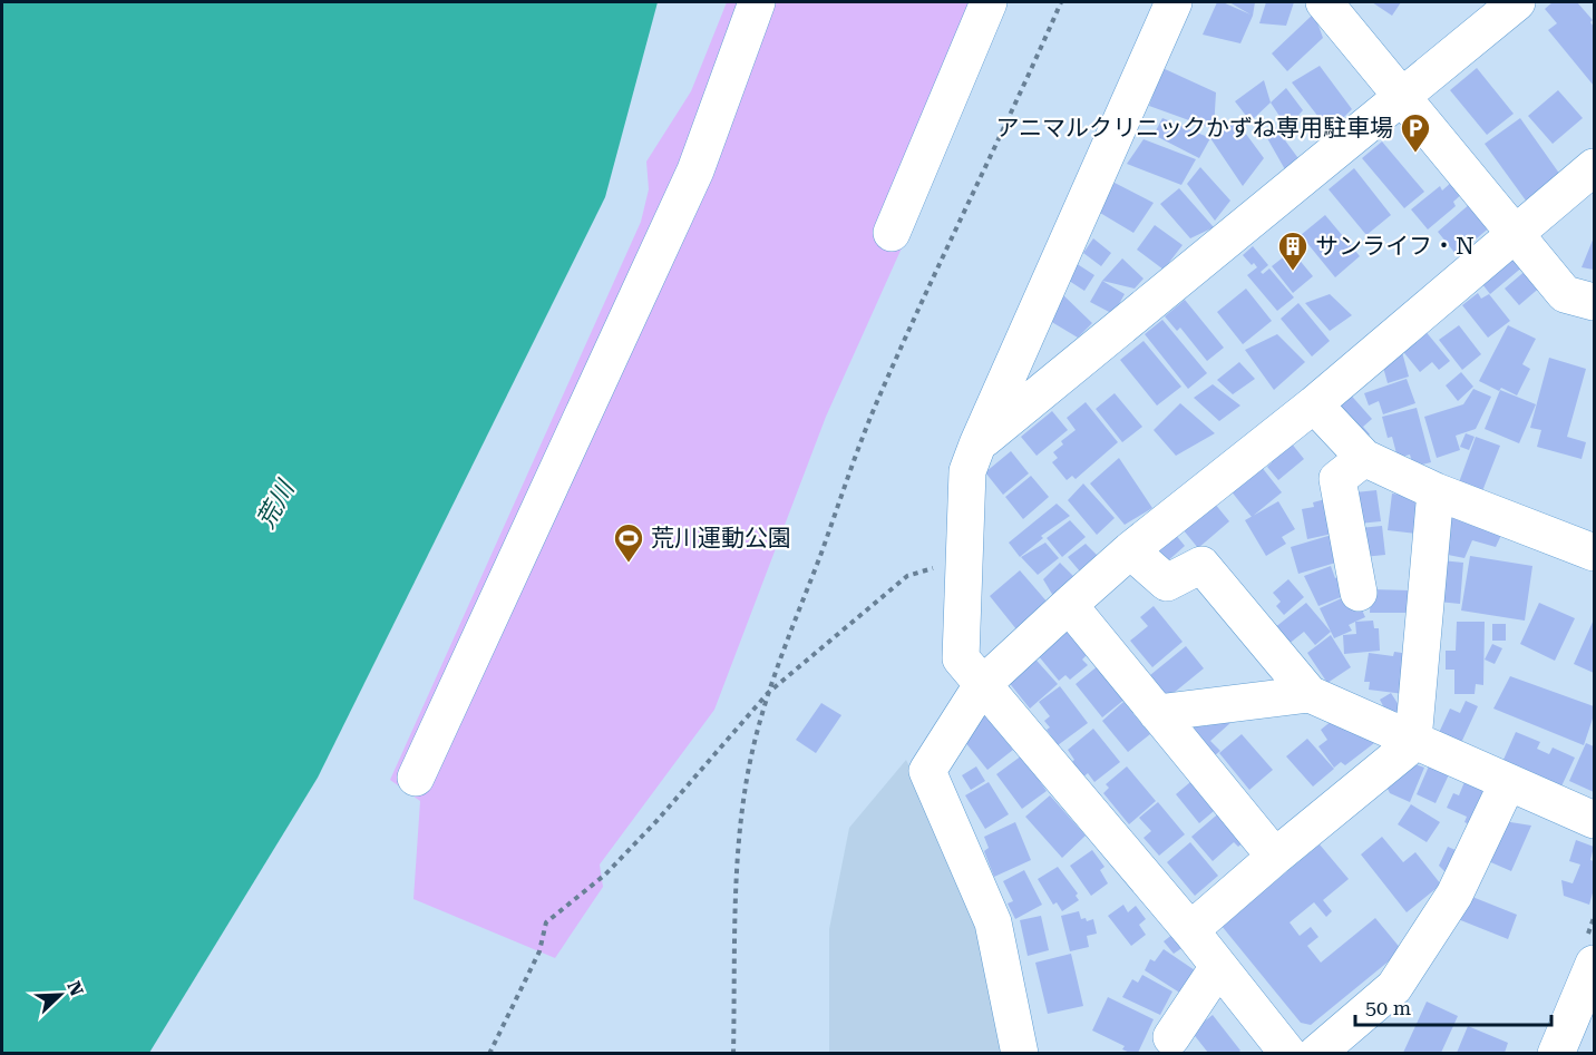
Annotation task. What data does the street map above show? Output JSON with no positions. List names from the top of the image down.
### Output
{
  "water": ["荒川"],
  "places": {
    "parking": ["アニマルクリニックかずね専用駐車場"],
    "building": ["サンライフ・N"],
    "sports": ["荒川運動公園"]
  },
  "scale_bar": "50 m",
  "north": "top right"
}
